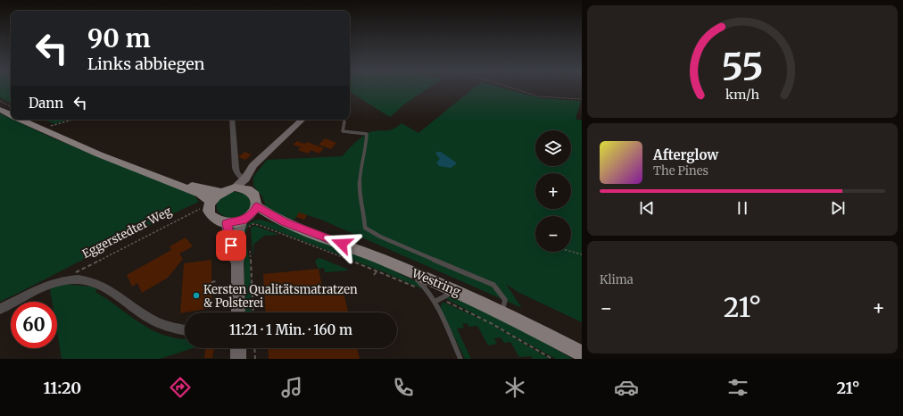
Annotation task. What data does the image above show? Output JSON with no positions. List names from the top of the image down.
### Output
{
  "streets": {
    "main road": ["Westring"],
    "path": ["Eggerstedter Weg"]
  },
  "places": ["Kersten Qualitätsmatratzen & Polsterei"],
  "page": {
    "turn": ["90 m", "Links abbiegen"],
    "then": "Dann",
    "map_buttons": ["+", "−"],
    "song": ["Afterglow", "The Pines"],
    "tile": "Klima",
    "heat": ["−", "21°", "+"],
    "limit": "60",
    "trip": "11:21 · 1 Min. · 160 m",
    "tabs": ["11:20", "21°"],
    "gauge": ["55", "km/h"]
  }
}
